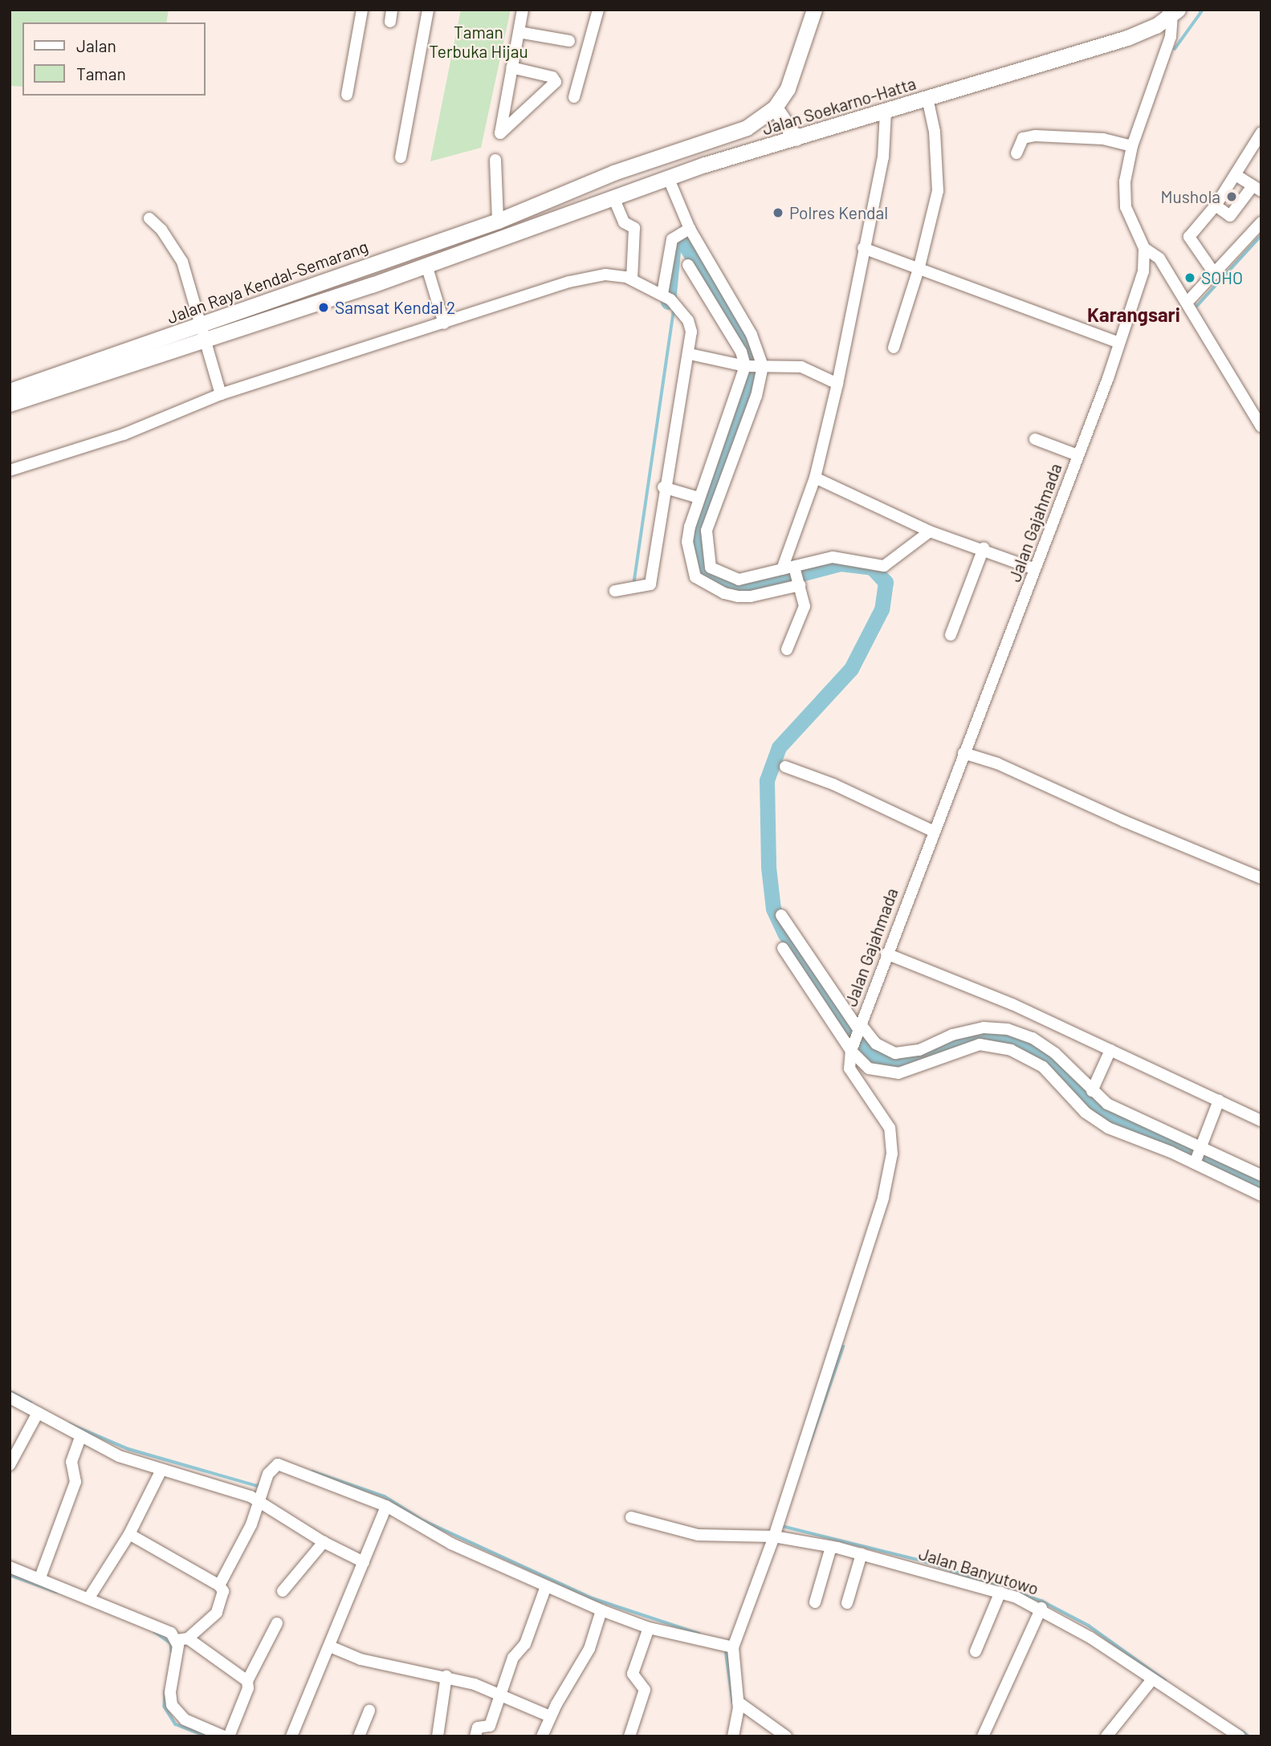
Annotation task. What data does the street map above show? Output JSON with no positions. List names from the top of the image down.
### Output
{
  "streets": {
    "highway": ["Jalan Soekarno-Hatta", "Jalan Raya Kendal-Semarang"],
    "street": ["Jalan Gajahmada", "Jalan Banyutowo"]
  },
  "crossings": [
    ["Jalan Soekarno-Hatta", "Jalan Raya Kendal-Semarang"],
    ["Jalan Soekarno-Hatta", "Jalan Gajahmada"]
  ],
  "districts": ["Karangsari"],
  "parks": ["Taman Terbuka Hijau"],
  "places": [
    "Mushola",
    "Polres Kendal",
    "SOHO",
    "Samsat Kendal 2"
  ],
  "legend": ["Jalan", "Taman"]
}
